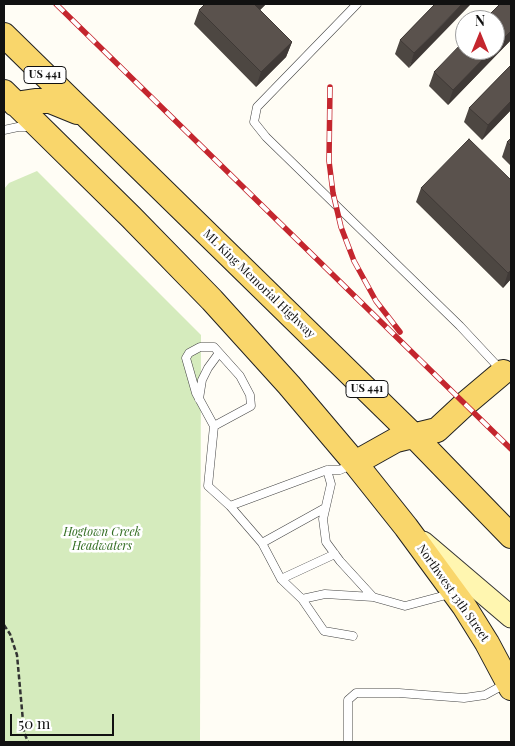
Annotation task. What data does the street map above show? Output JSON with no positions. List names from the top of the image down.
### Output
{
  "streets": {
    "main road": ["US 441", "ML King Memorial Highway", "Northwest 13th Street"]
  },
  "parks": ["Hogtown Creek Headwaters"],
  "scale_bar": "50 m",
  "north": "top"
}
